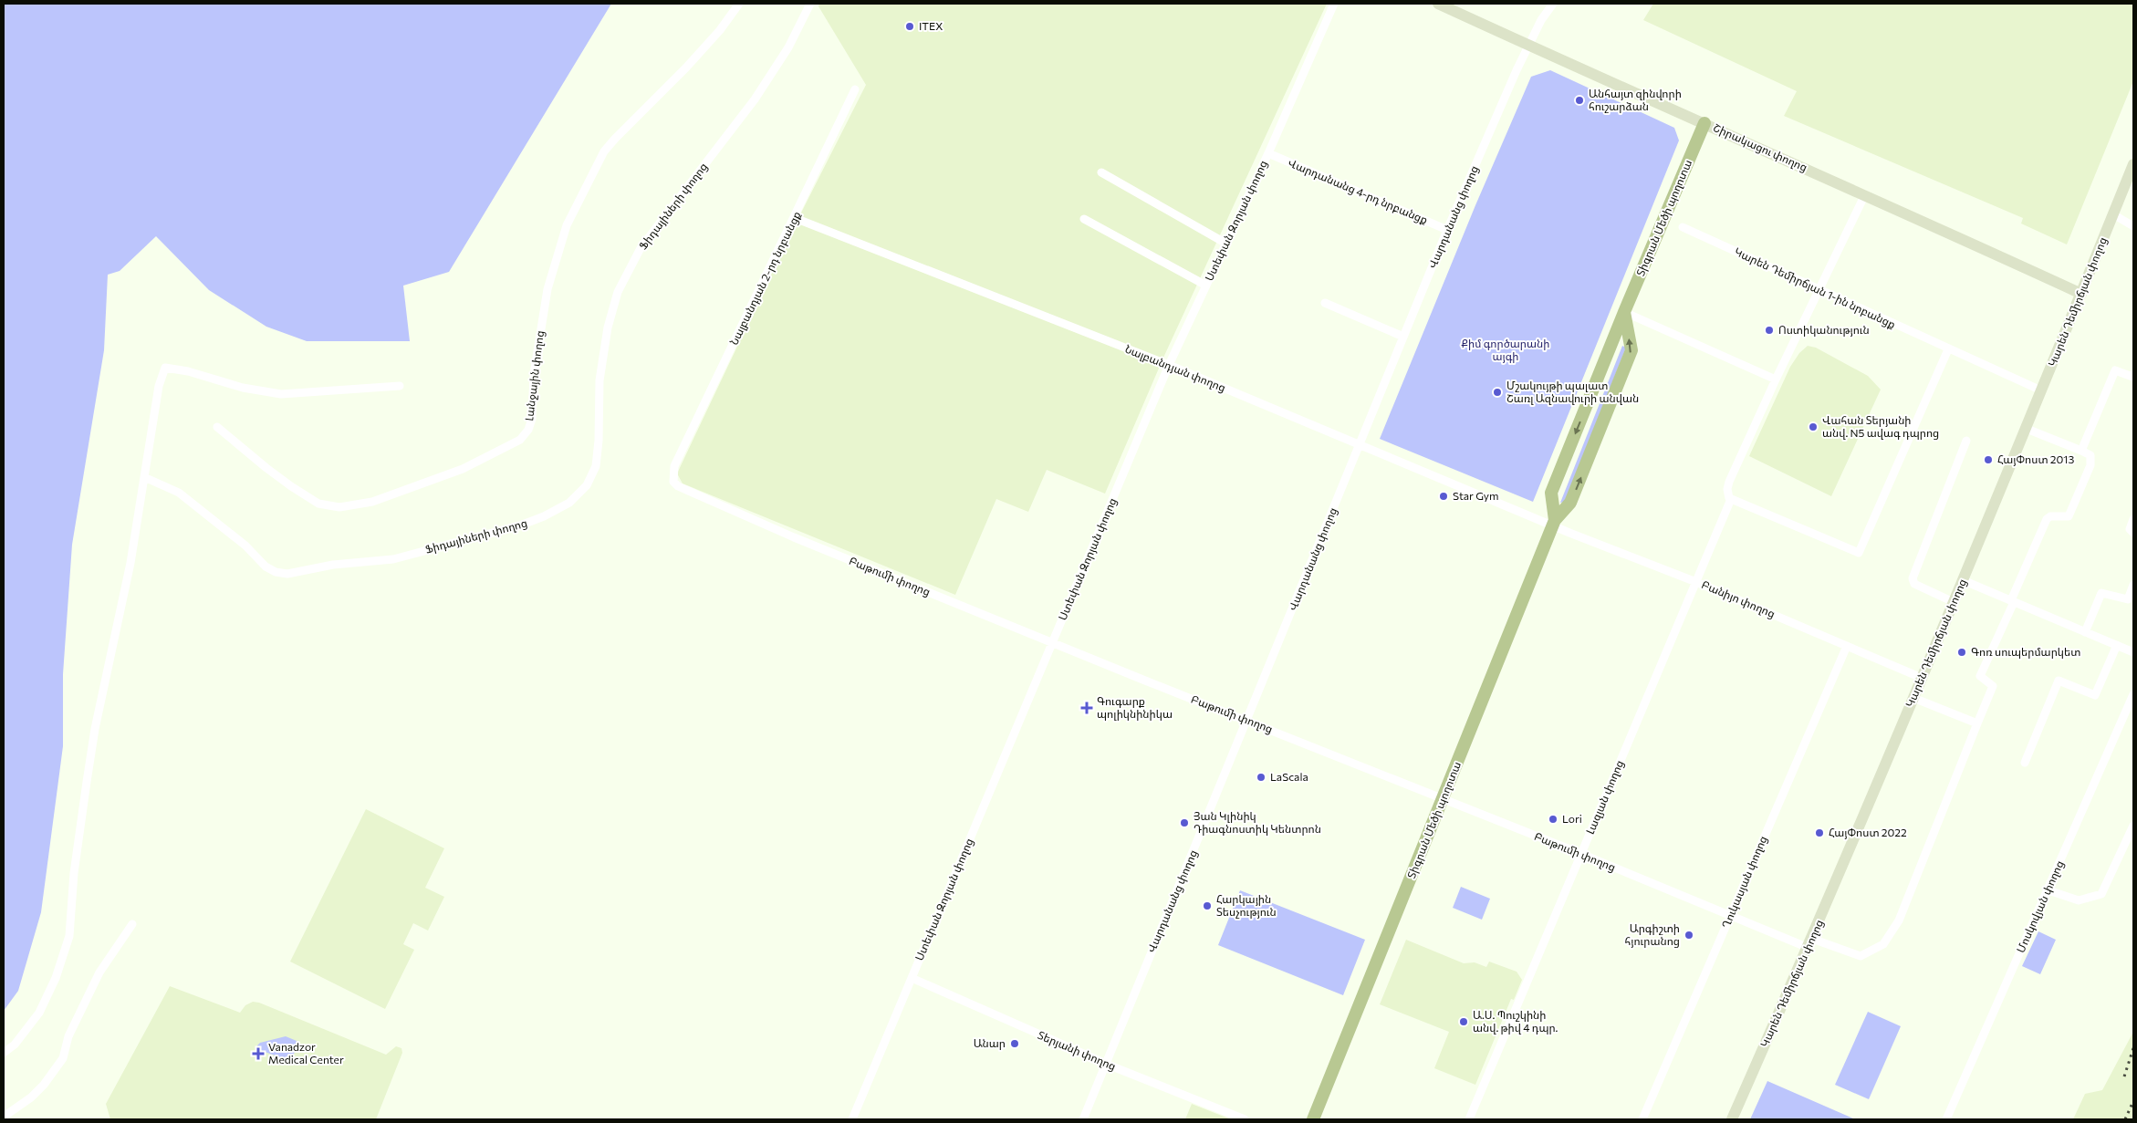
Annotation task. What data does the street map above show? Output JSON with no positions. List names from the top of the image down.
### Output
{
  "streets": {
    "main road": ["Տիգրան Մեծի պողոտա"],
    "street": [
      "Շիրակացու փողոց",
      "Վարդանանց 4-րդ նրբանցք",
      "Ֆիդայիների փողոց",
      "Վարդանանց փողոց",
      "Ստեփան Զորյան փողոց",
      "Նալբանդյան 2-րդ նրբանցք",
      "Կարեն Դեմիրճյան 1-ին նրբանցք",
      "Կարեն Դեմիրճյան փողոց",
      "Նալբանդյան փողոց",
      "Լանջային փողոց",
      "Բաթումի փողոց",
      "Բանիյո փողոց",
      "Լազյան փողոց",
      "Ղուկասյան փողոց",
      "Մոսկովյան փողոց",
      "Տերյանի փողոց"
    ]
  },
  "crossings": [
    ["Շիրակացու փողոց", "Վարդանանց փողոց"],
    ["Շիրակացու փողոց", "Տիգրան Մեծի պողոտա"],
    ["Շիրակացու փողոց", "Կարեն Դեմիրճյան փողոց"],
    ["Վարդանանց 4-րդ նրբանցք", "Վարդանանց փողոց"],
    ["Վարդանանց 4-րդ նրբանցք", "Ստեփան Զորյան փողոց"],
    ["Վարդանանց փողոց", "Նալբանդյան փողոց"],
    ["Վարդանանց փողոց", "Բաթումի փողոց"],
    ["Վարդանանց փողոց", "Տերյանի փողոց"],
    ["Տիգրան Մեծի պողոտա", "Նալբանդյան փողոց"],
    ["Տիգրան Մեծի պողոտա", "Բաթումի փողոց"],
    ["Տիգրան Մեծի պողոտա", "Բանիյո փողոց"],
    ["Ստեփան Զորյան փողոց", "Նալբանդյան փողոց"],
    ["Ստեփան Զորյան փողոց", "Բաթումի փողոց"],
    ["Ստեփան Զորյան փողոց", "Տերյանի փողոց"],
    ["Նալբանդյան 2-րդ նրբանցք", "Նալբանդյան փողոց"],
    ["Նալբանդյան 2-րդ նրբանցք", "Բաթումի փողոց"],
    ["Կարեն Դեմիրճյան 1-ին նրբանցք", "Կարեն Դեմիրճյան փողոց"],
    ["Կարեն Դեմիրճյան փողոց", "Բաթումի փողոց"],
    ["Կարեն Դեմիրճյան փողոց", "Բանիյո փողոց"],
    ["Նալբանդյան փողոց", "Բանիյո փողոց"],
    ["Բաթումի փողոց", "Լազյան փողոց"],
    ["Բաթումի փողոց", "Ղուկասյան փողոց"],
    ["Բանիյո փողոց", "Լազյան փողոց"],
    ["Բանիյո փողոց", "Ղուկասյան փողոց"]
  ],
  "parks": ["Քիմ գործարանի այգի"],
  "places": {
    "other": [
      "ITEX",
      "Անհայտ զինվորի հուշարձան",
      "Ոստիկանություն",
      "Մշակույթի պալատ Շառլ Ազնավուրի անվան",
      "Վահան Տերյանի անվ. N5 ավագ դպրոց",
      "ՀայՓոստ 2013",
      "Star Gym",
      "Գոռ սուպերմարկետ",
      "LaScala",
      "Lori",
      "Յան Կլինիկ Դիագնոստիկ Կենտրոն",
      "ՀայՓոստ 2022",
      "Հարկային Տեսչություն",
      "Արգիշտի հյուրանոց",
      "Ա.Ս. Պուշկինի անվ. թիվ 4 դպր.",
      "Անար"
    ],
    "health": ["Գուգարք պոլիկնինիկա", "Vanadzor Medical Center"]
  }
}
